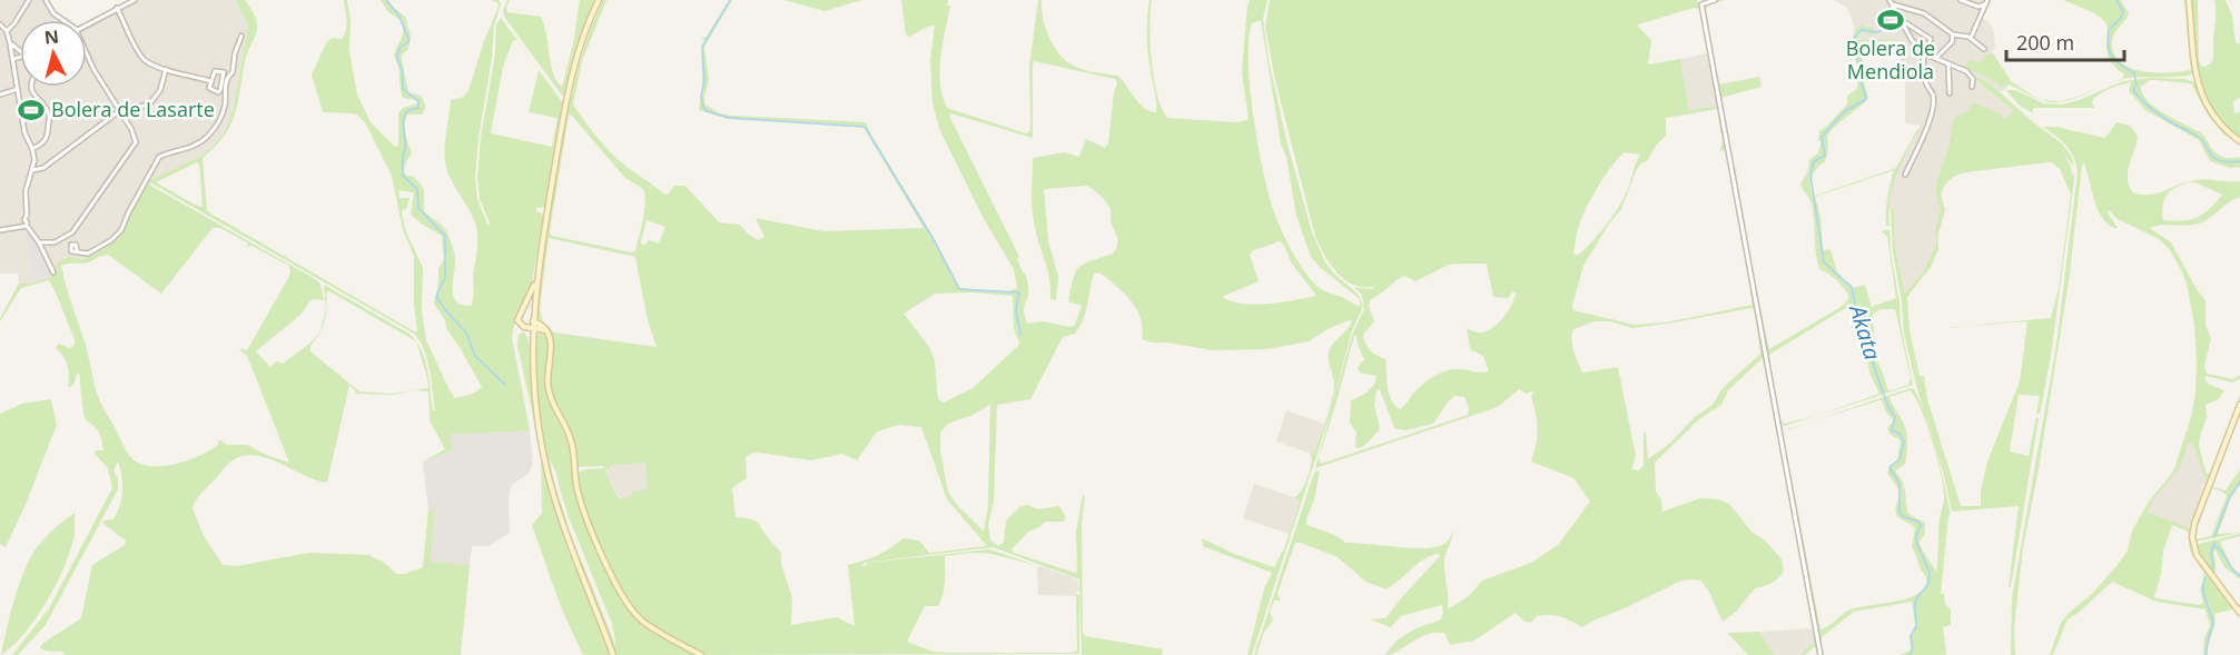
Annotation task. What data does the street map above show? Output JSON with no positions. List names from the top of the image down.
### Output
{
  "water": ["Akata"],
  "places": {
    "sports": ["Bolera de Mendiola", "Bolera de Lasarte"]
  },
  "scale_bar": "200 m",
  "north": "top"
}
